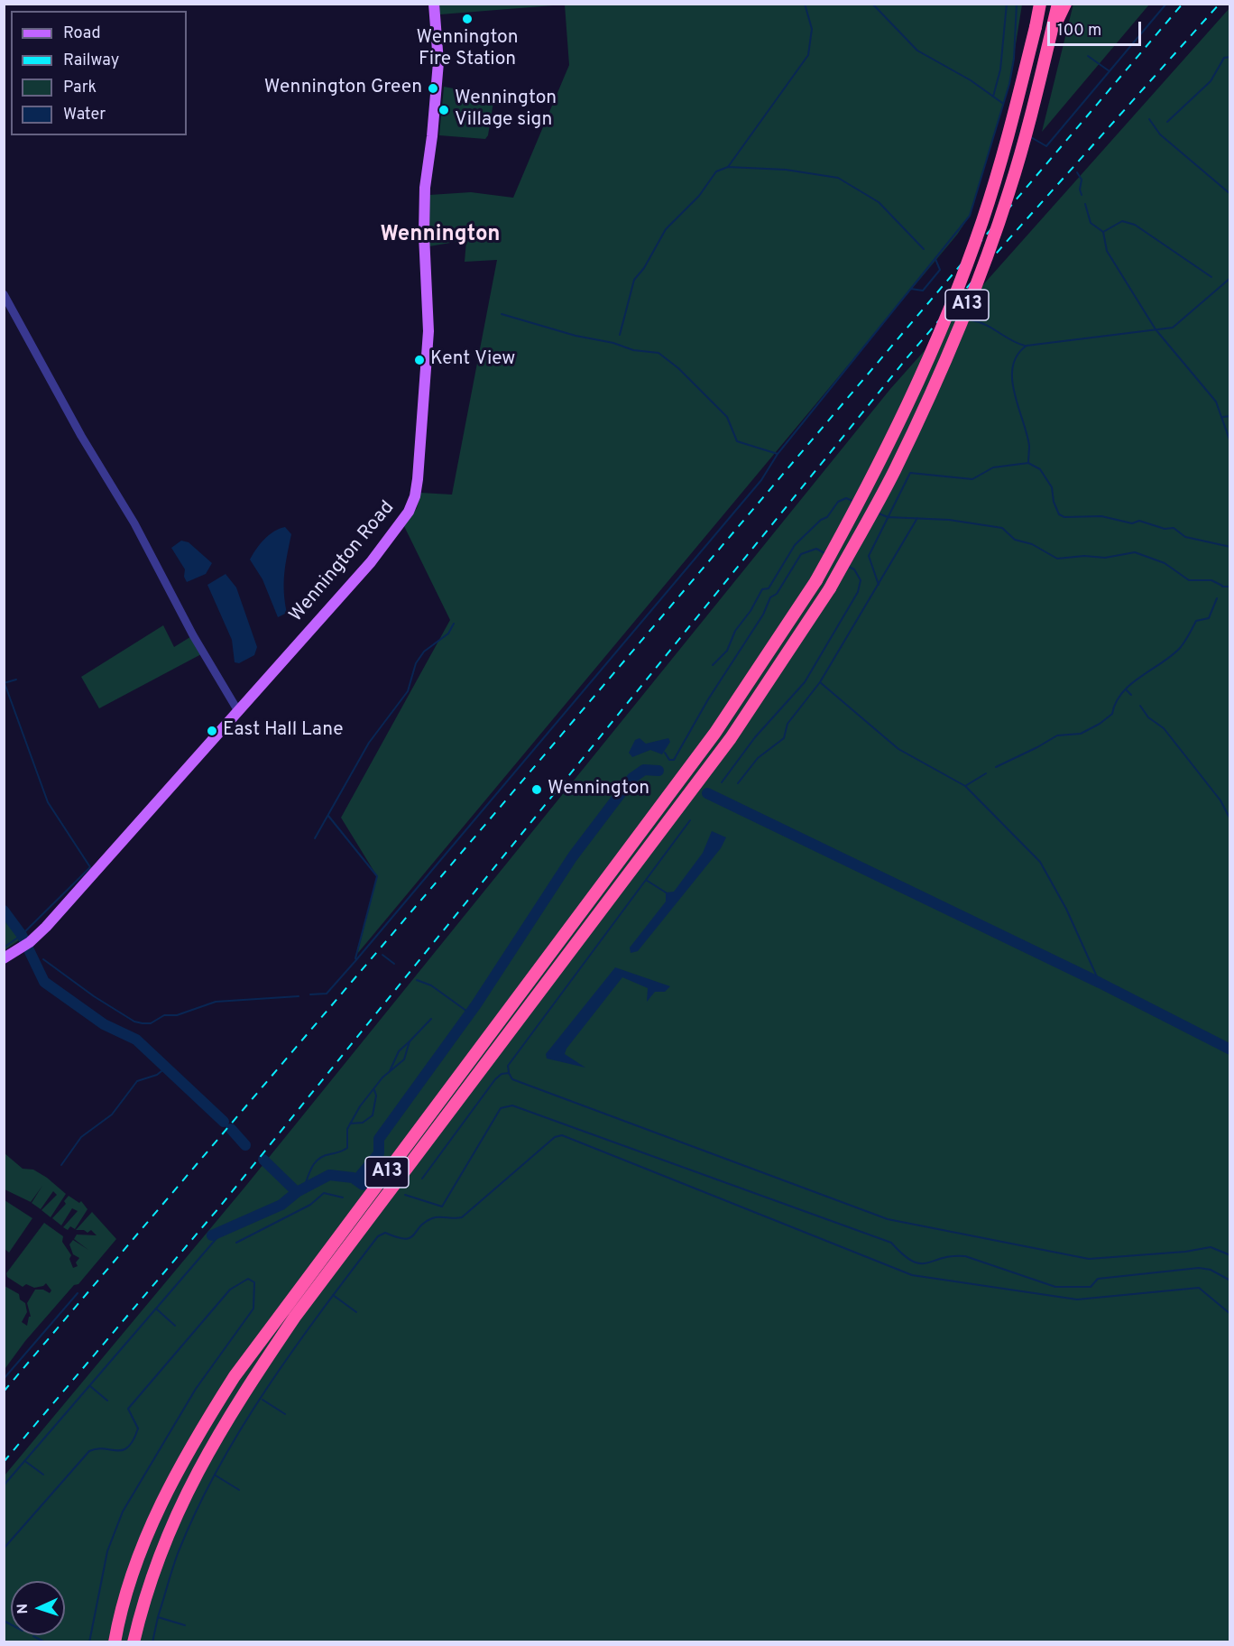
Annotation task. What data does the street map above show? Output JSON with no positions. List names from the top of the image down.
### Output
{
  "streets": {
    "highway": ["A13"],
    "main road": ["Wennington Road"]
  },
  "districts": ["Wennington"],
  "places": [
    "Wennington Fire Station",
    "Wennington Green",
    "Wennington Village sign",
    "Kent View",
    "East Hall Lane",
    "Wennington"
  ],
  "legend": [
    "Road",
    "Railway",
    "Park",
    "Water"
  ],
  "scale_bar": "100 m",
  "north": "left"
}
